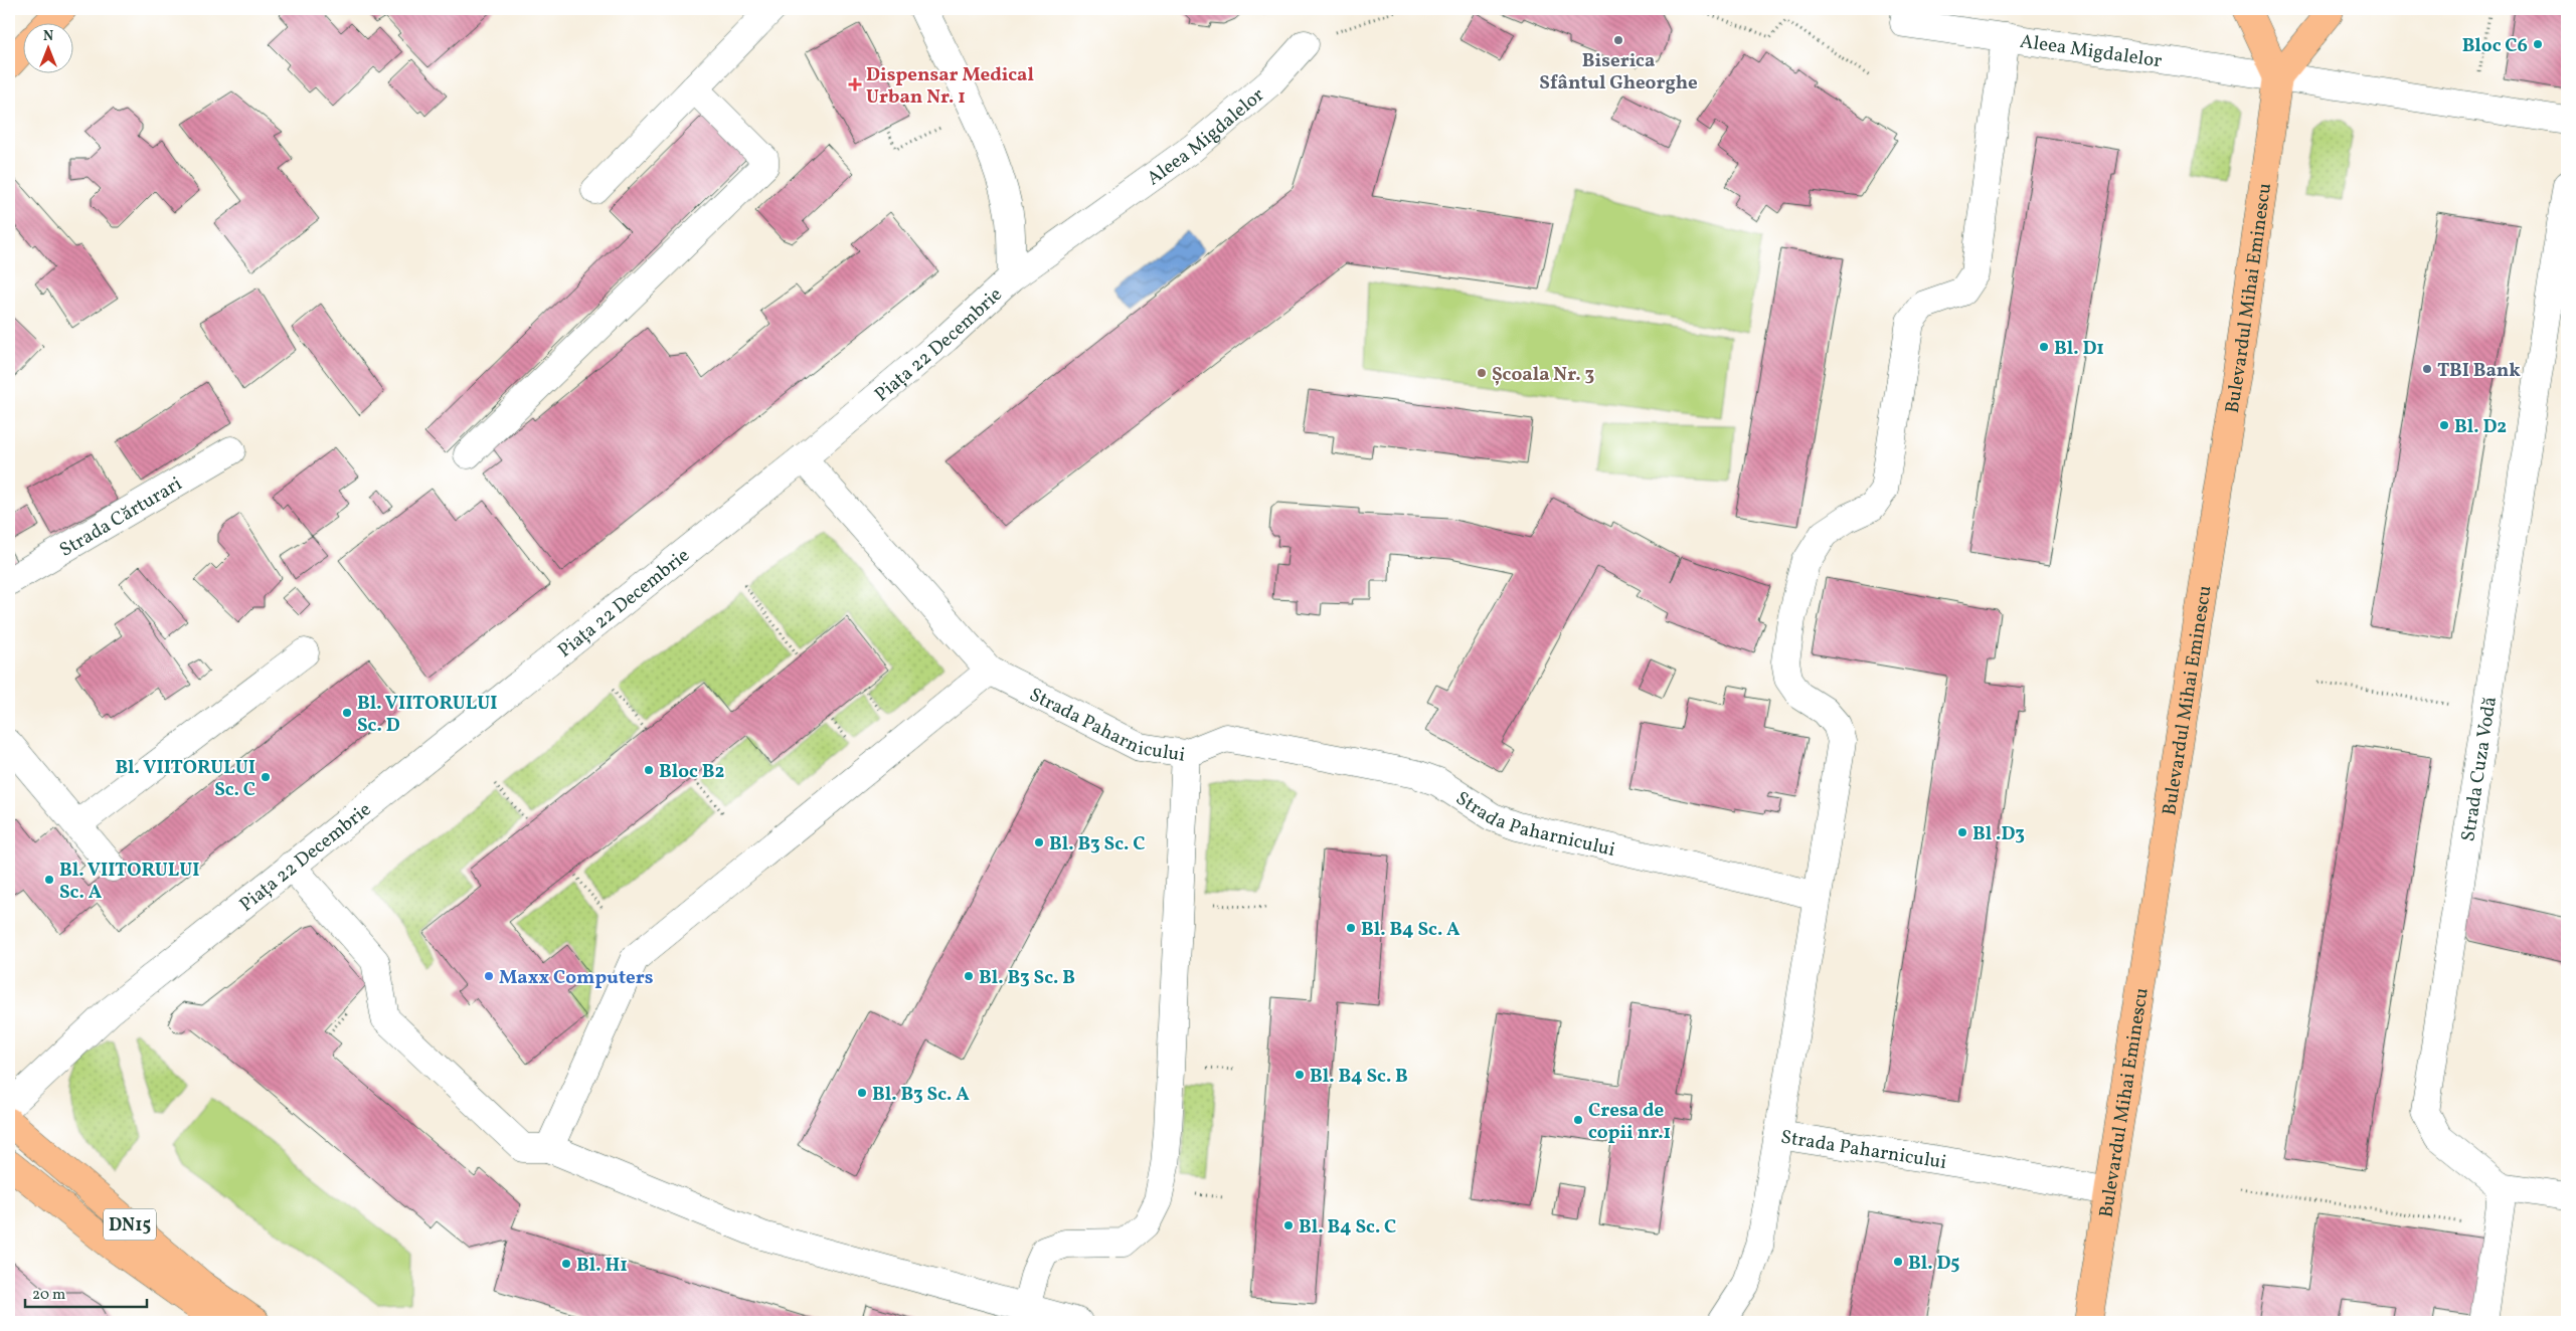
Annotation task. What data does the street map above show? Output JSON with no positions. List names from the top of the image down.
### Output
{
  "streets": {
    "main road": ["Bulevardul Mihai Eminescu", "DN15"],
    "street": [
      "Aleea Migdalelor",
      "Piața 22 Decembrie",
      "Strada Cărturari",
      "Strada Paharnicului",
      "Strada Cuza Vodă"
    ]
  },
  "crossings": [
    ["Aleea Migdalelor", "Bulevardul Mihai Eminescu"],
    ["Aleea Migdalelor", "Piața 22 Decembrie"],
    ["Bulevardul Mihai Eminescu", "Strada Paharnicului"],
    ["Piața 22 Decembrie", "Strada Paharnicului"]
  ],
  "places": {
    "other": [
      "Biserica Sfântul Gheorghe",
      "Bloc C6",
      "Bl. D1",
      "TBI Bank",
      "Școala Nr. 3",
      "Bl. D2",
      "Bl. VIITORULUI Sc. D",
      "Bloc B2",
      "Bl. VIITORULUI Sc. C",
      "Bl .D3",
      "Bl. B3 Sc. C",
      "Bl. VIITORULUI Sc. A",
      "Bl. B4 Sc. A",
      "Maxx Computers",
      "Bl. B3 Sc. B",
      "Bl. B4 Sc. B",
      "Bl. B3 Sc. A",
      "Cresa de copii nr.1",
      "Bl. B4 Sc. C",
      "Bl. D5",
      "Bl. H1"
    ],
    "health": ["Dispensar Medical Urban Nr. 1"]
  },
  "scale_bar": "20 m",
  "north": "top"
}
